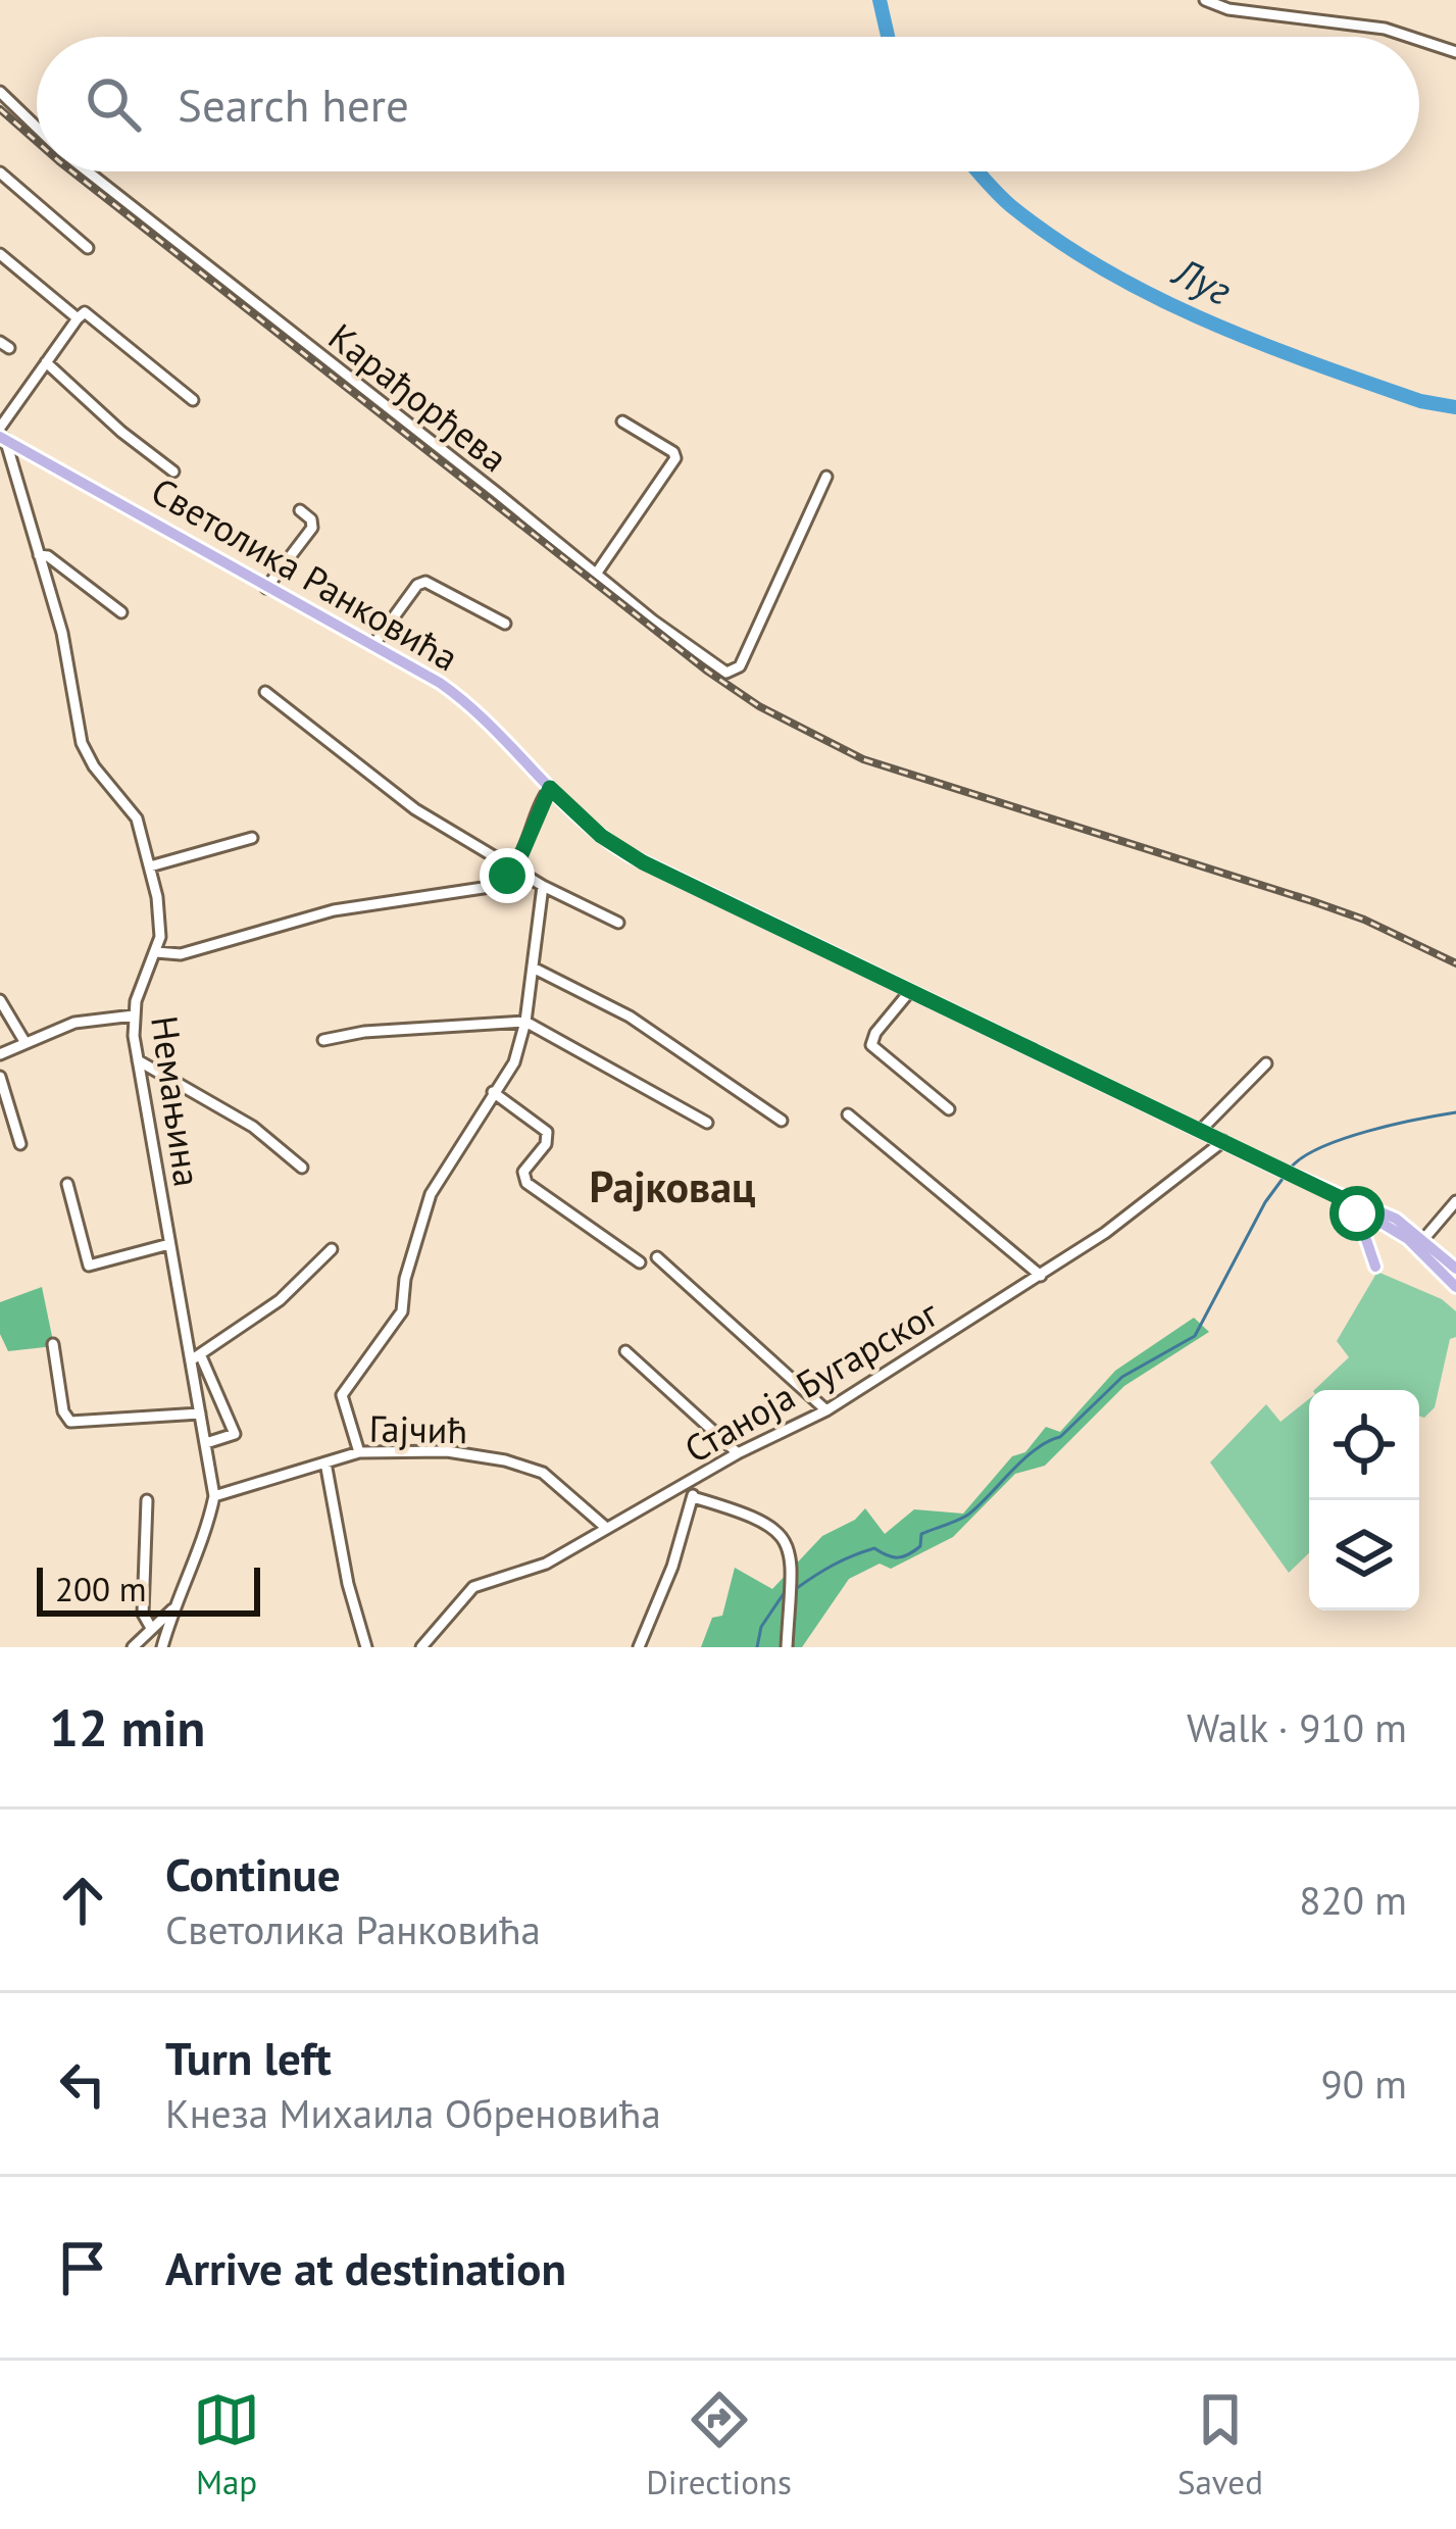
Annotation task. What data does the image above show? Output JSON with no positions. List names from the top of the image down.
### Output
{
  "streets": {
    "main road": ["Светолика Ранковића"],
    "street": [
      "Карађорђева",
      "Немањина",
      "Станоја Бугарског",
      "Гајчић"
    ]
  },
  "crossings": [
    ["Светолика Ранковића", "Немањина"],
    ["Светолика Ранковића", "Станоја Бугарског"],
    ["Немањина", "Гајчић"],
    ["Станоја Бугарског", "Гајчић"]
  ],
  "districts": ["Рајковац"],
  "water": ["Луг"],
  "scale_bar": "200 m",
  "page": {
    "search": "Search here",
    "scale": "200 m",
    "heading": ["12 min", "Walk · 910 m"],
    "list": [
      ["Continue", "Светолика Ранковића", "820 m"],
      ["Turn left", "Кнеза Михаила Обреновића", "90 m"],
      "Arrive at destination"
    ],
    "nav": ["Map", "Directions", "Saved"]
  }
}
